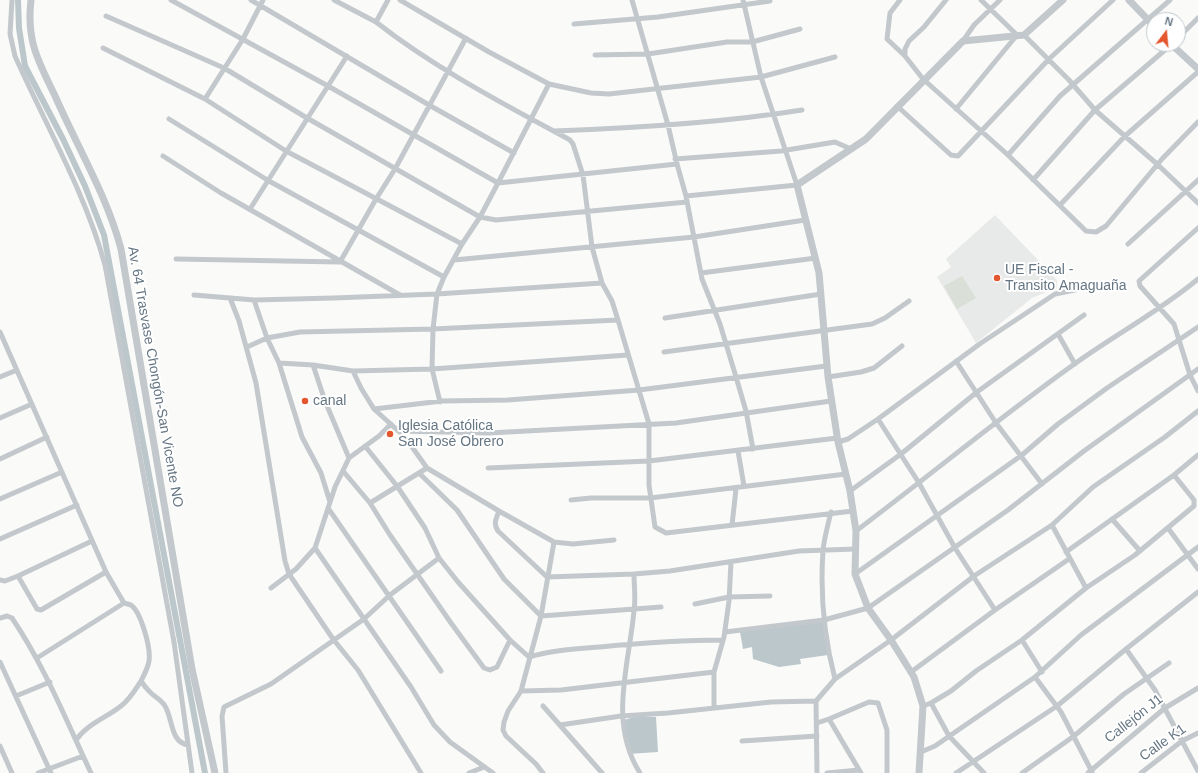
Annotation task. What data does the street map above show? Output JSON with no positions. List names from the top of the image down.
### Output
{
  "streets": {
    "street": ["Av. 64 Trasvase Chongón-San Vicente NO", "Callejón J1", "Calle K1"]
  },
  "places": ["UE Fiscal - Transito Amaguaña", "canal", "Iglesia Católica San José Obrero"],
  "north": "top"
}
